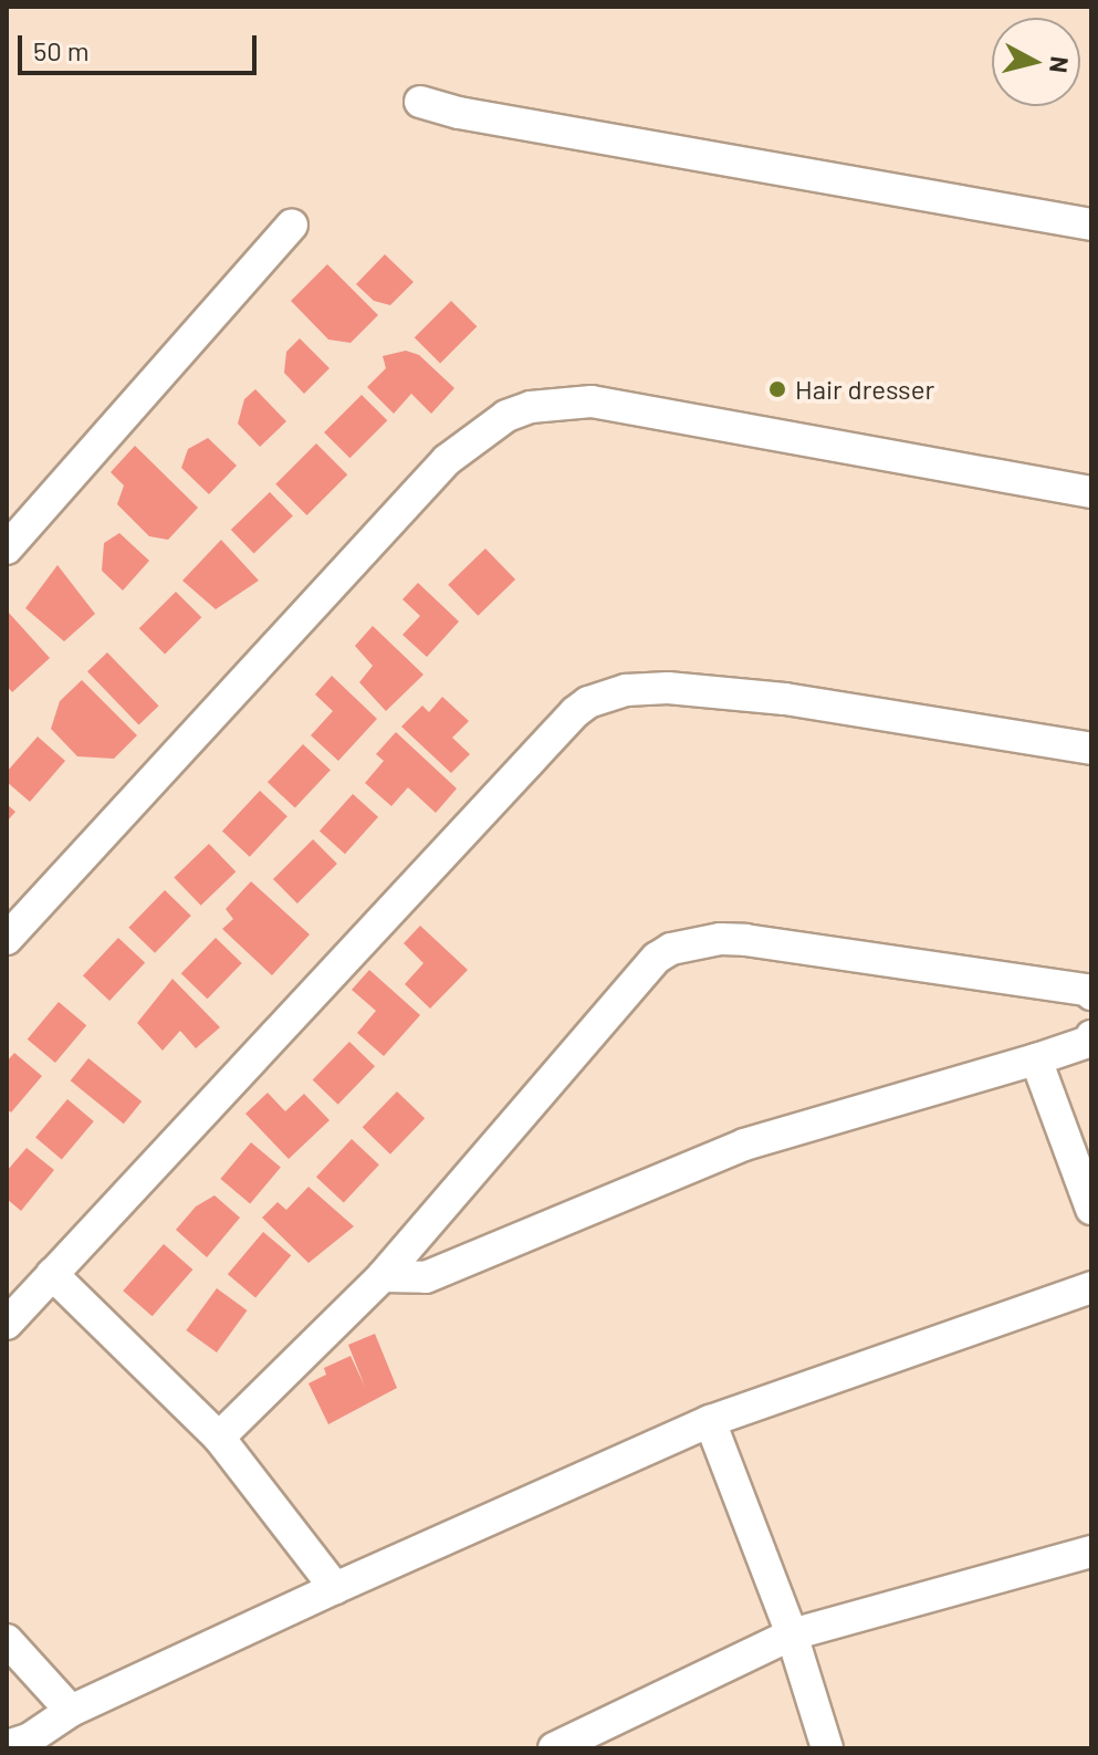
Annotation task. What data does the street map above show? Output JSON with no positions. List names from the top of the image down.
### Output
{
  "places": ["Hair dresser"],
  "scale_bar": "50 m",
  "north": "right"
}
